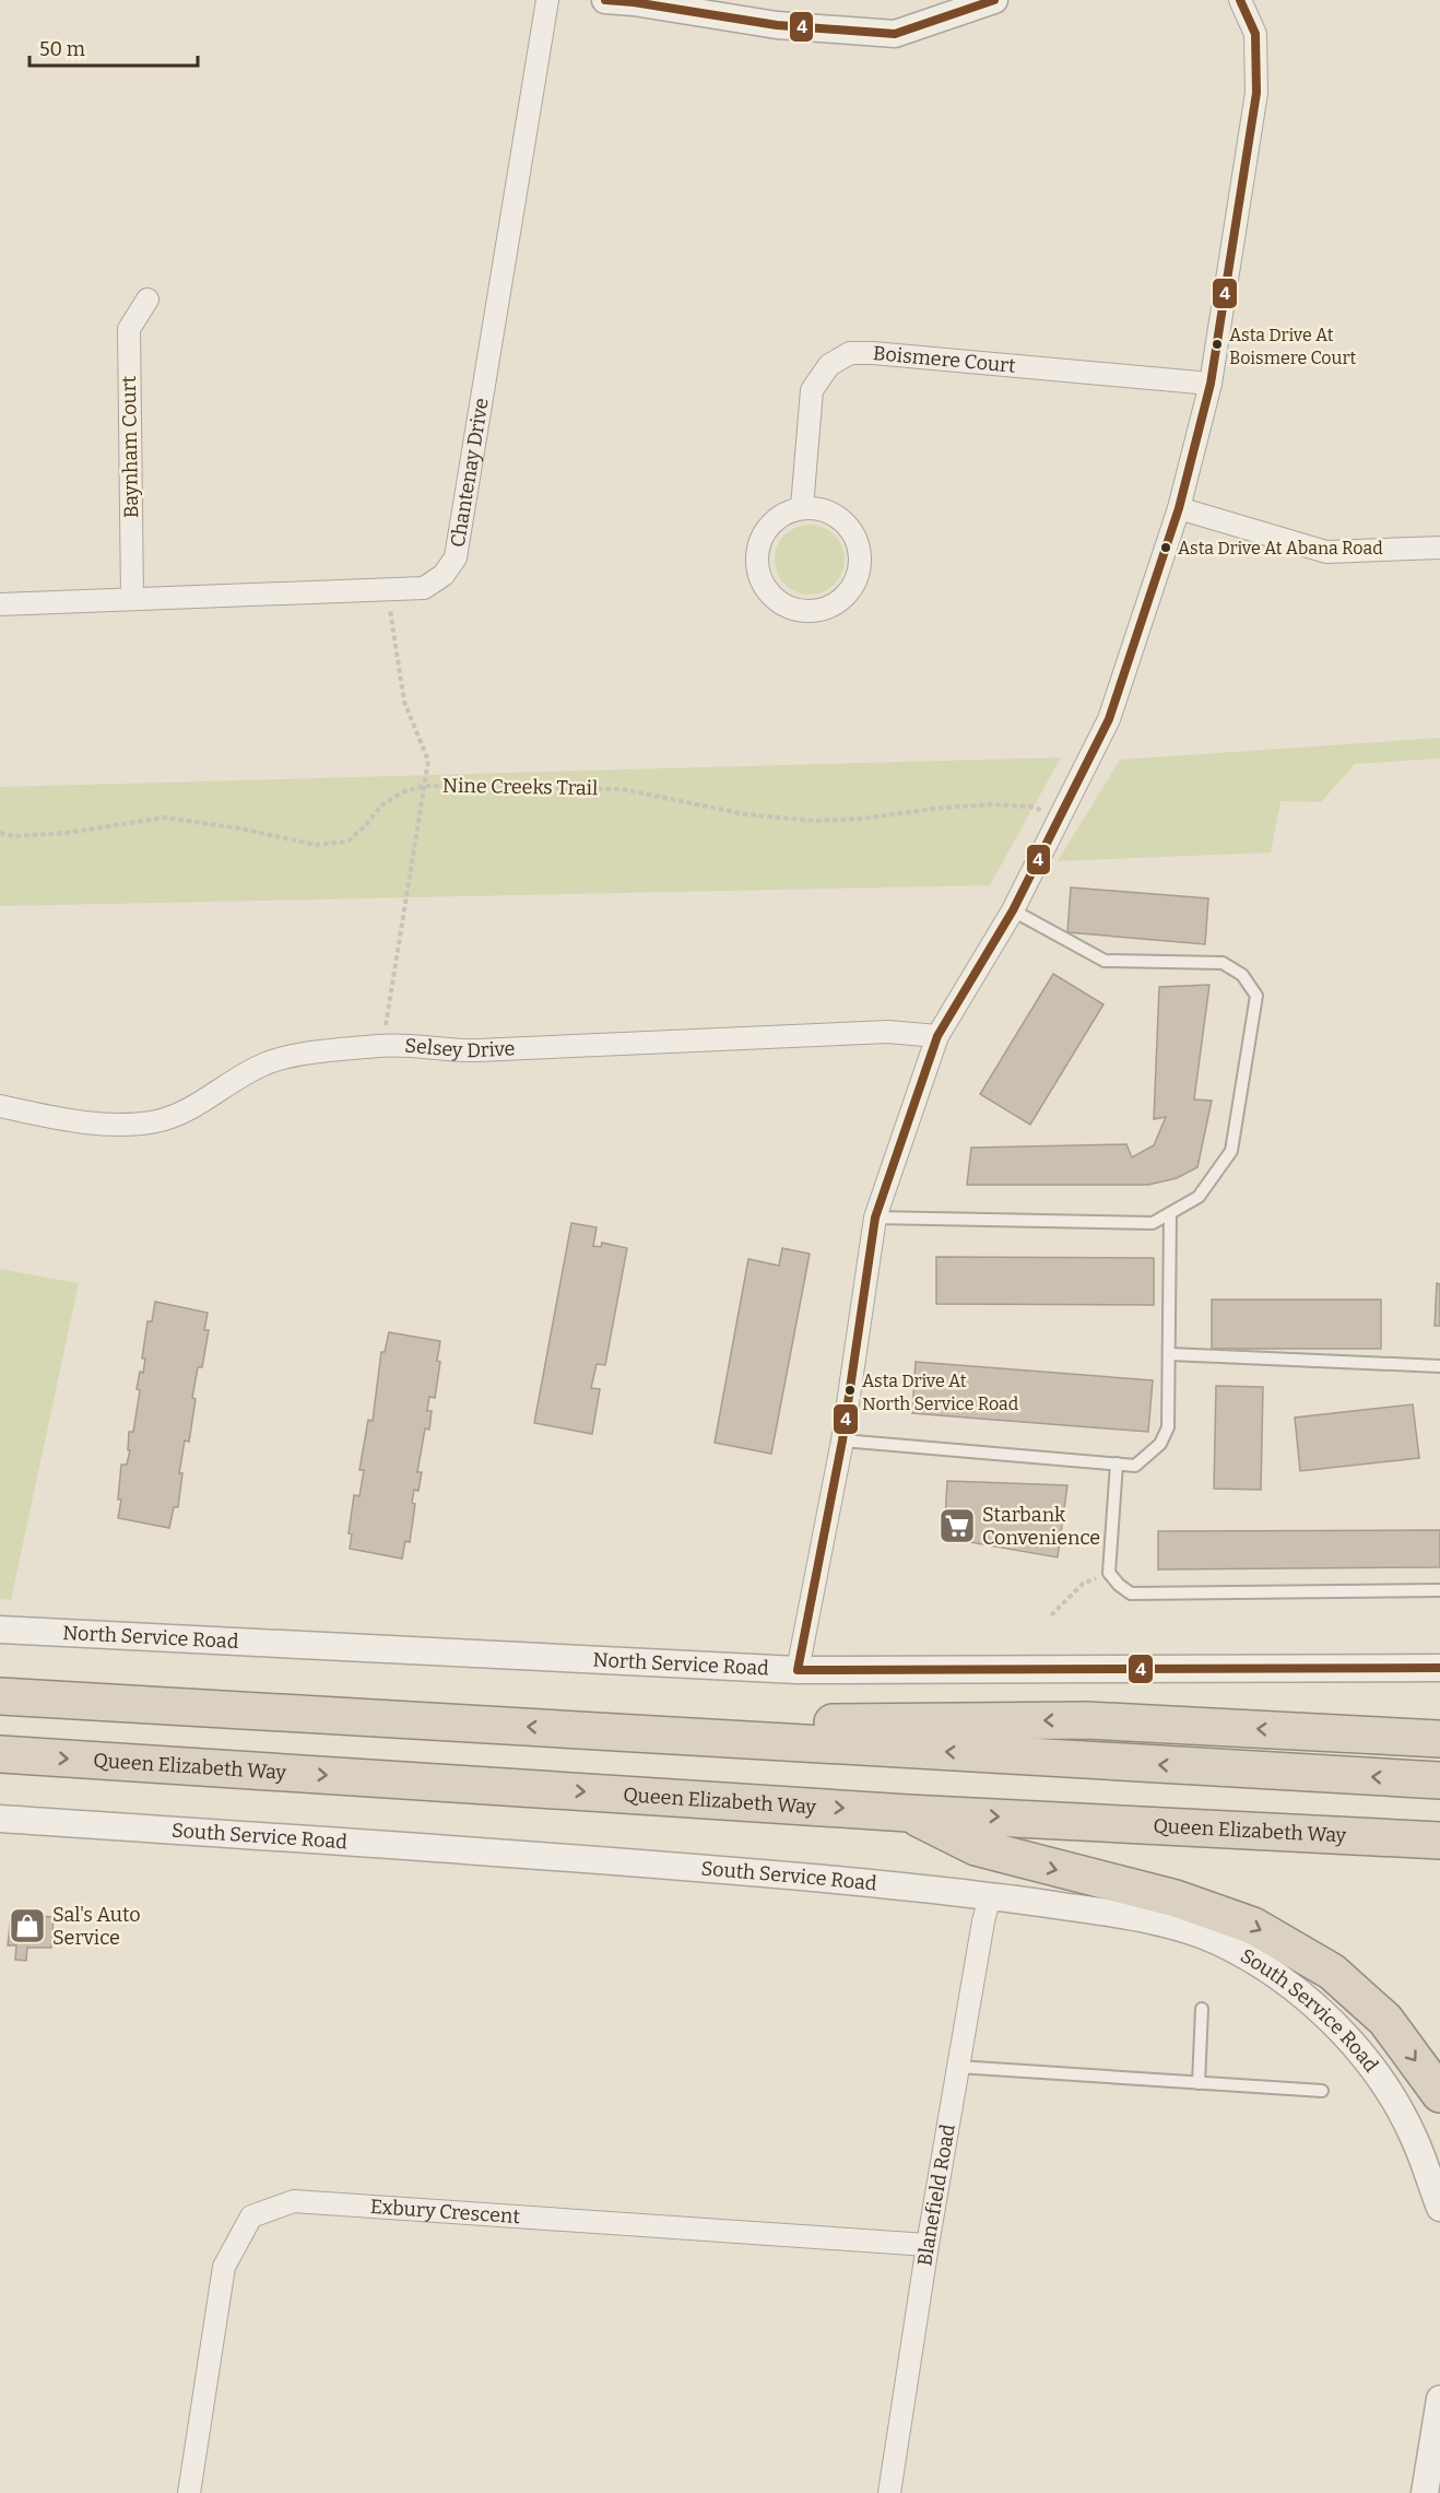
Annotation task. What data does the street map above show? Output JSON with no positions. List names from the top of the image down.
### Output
{
  "streets": {
    "highway": ["Queen Elizabeth Way"],
    "street": [
      "Boismere Court",
      "Baynham Court",
      "Chantenay Drive",
      "Selsey Drive",
      "North Service Road",
      "South Service Road",
      "Blanefield Road",
      "Exbury Crescent"
    ],
    "path": ["Nine Creeks Trail"]
  },
  "crossings": [
    ["Baynham Court", "Chantenay Drive"],
    ["South Service Road", "Blanefield Road"],
    ["Blanefield Road", "Exbury Crescent"]
  ],
  "places": {
    "other": ["Asta Drive At Boismere Court", "Asta Drive At Abana Road", "Asta Drive At North Service Road"],
    "supermarket": ["Starbank Convenience"],
    "shop": ["Sal's Auto Service"]
  },
  "lines": ["transit line 4"],
  "scale_bar": "50 m"
}
